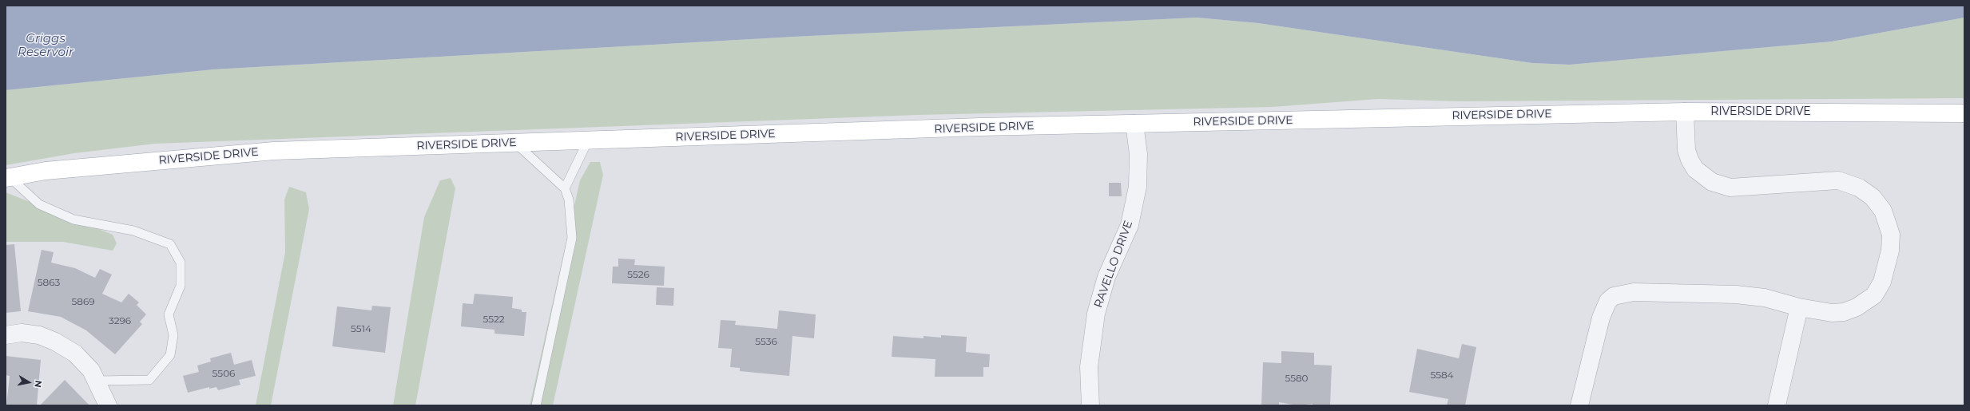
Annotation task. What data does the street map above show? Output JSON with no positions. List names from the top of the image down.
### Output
{
  "streets": {
    "main road": ["RIVERSIDE DRIVE"],
    "street": ["RAVELLO DRIVE"]
  },
  "crossings": [
    ["RIVERSIDE DRIVE", "RAVELLO DRIVE"]
  ],
  "water": ["Griggs Reservoir"],
  "house_numbers": [
    "5526",
    "5863",
    "5869",
    "5522",
    "3296",
    "5514",
    "5536",
    "5506",
    "5584",
    "5580"
  ],
  "north": "right"
}
